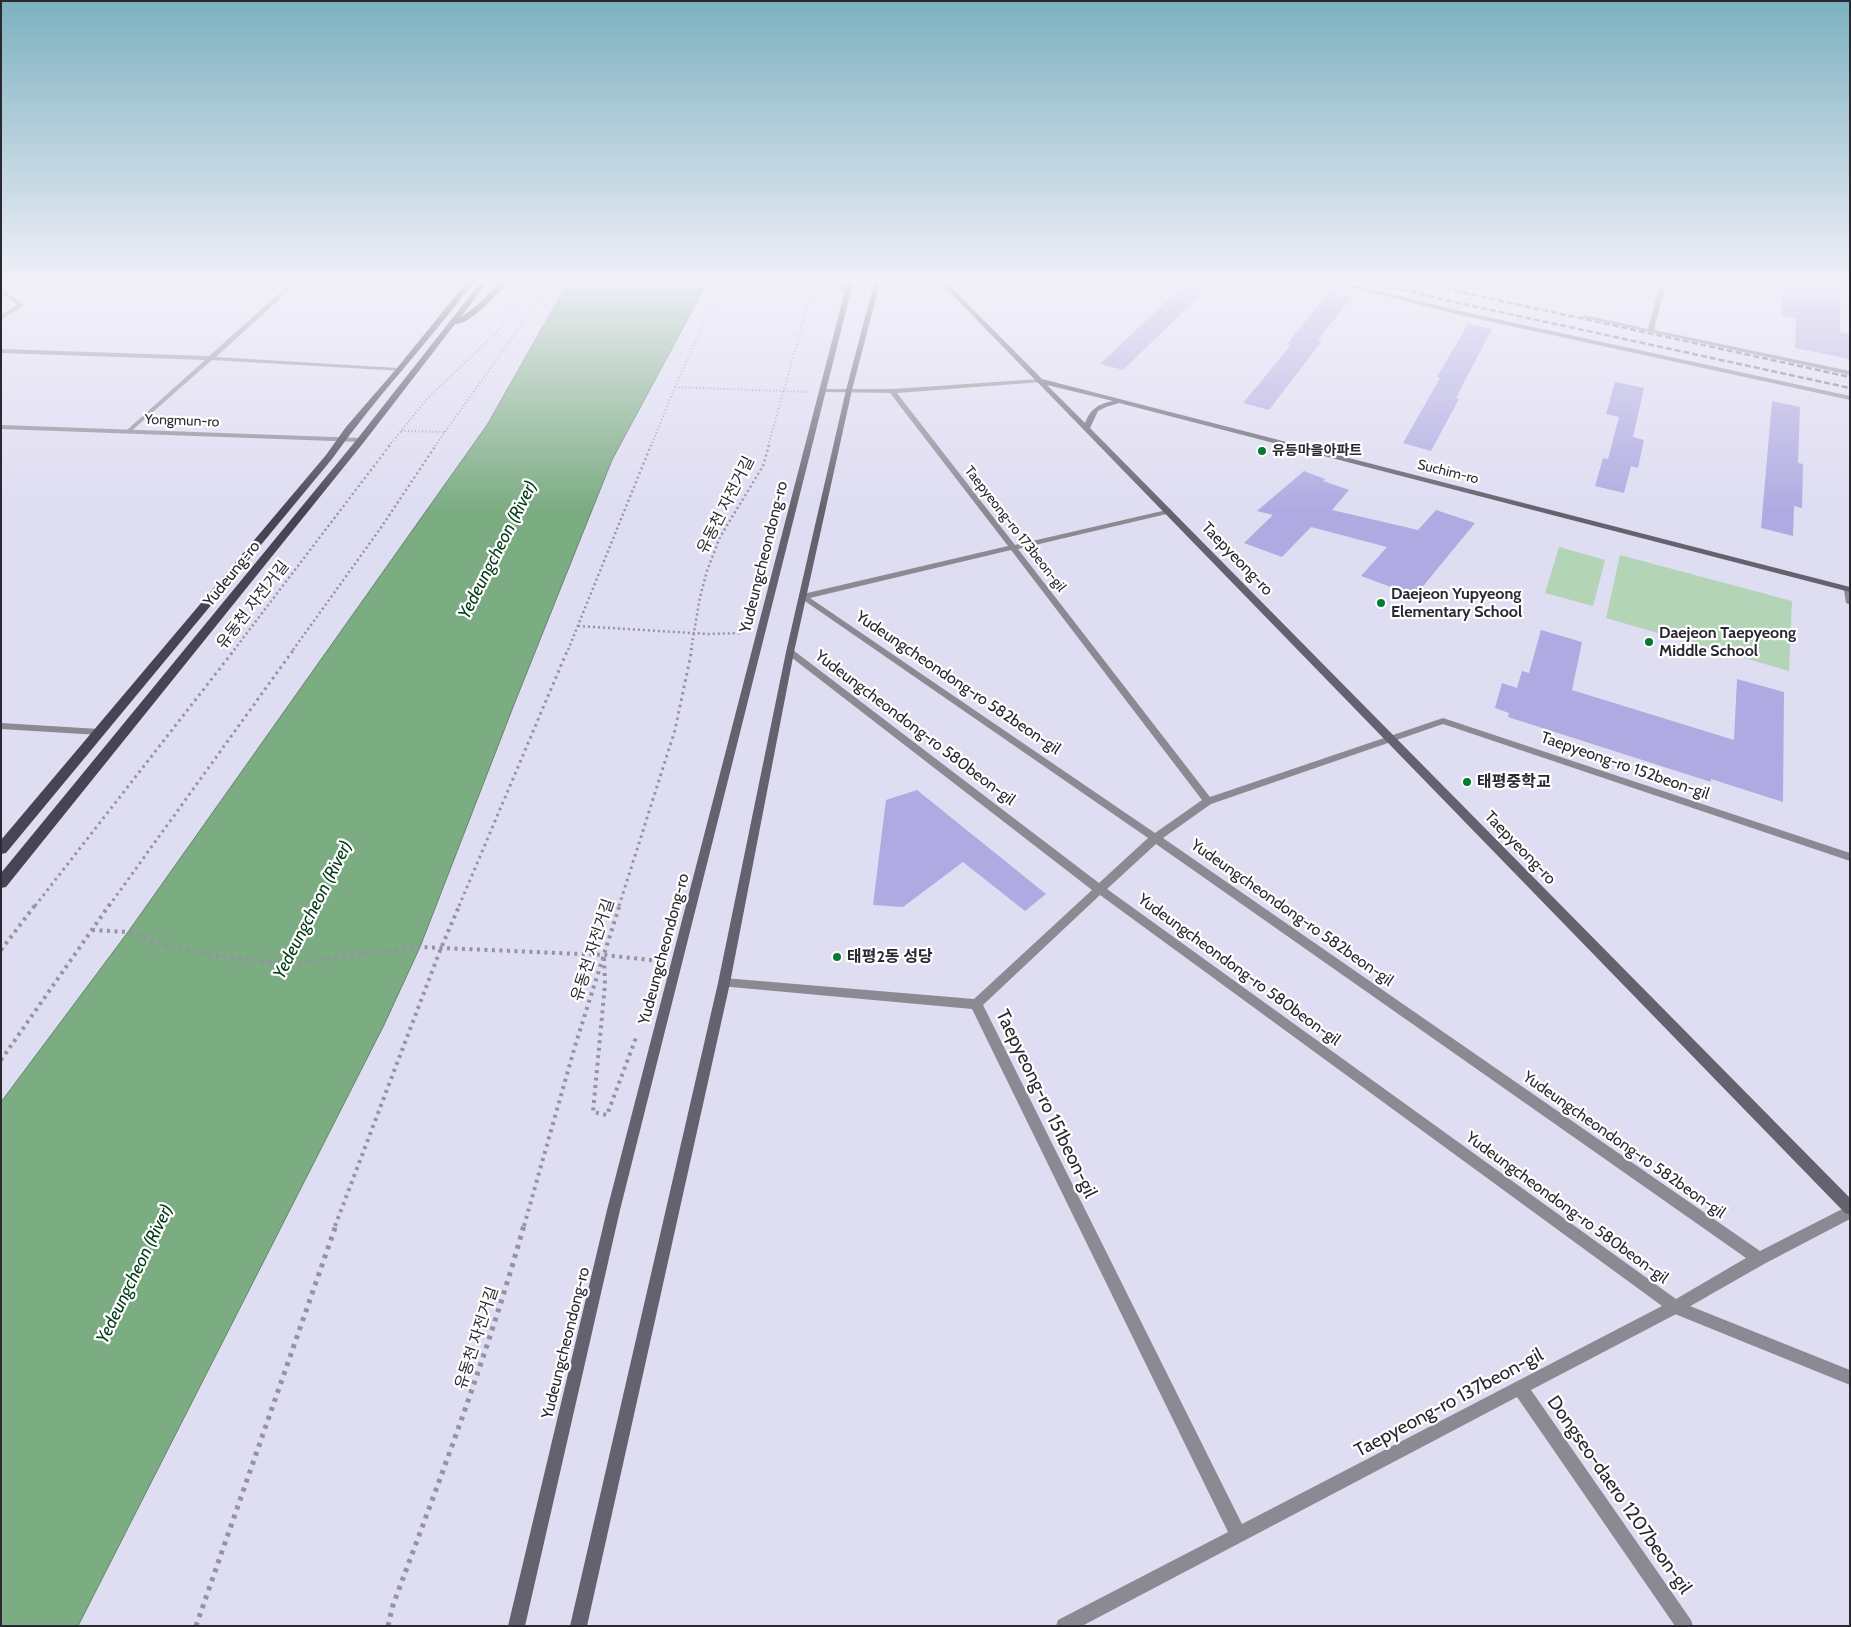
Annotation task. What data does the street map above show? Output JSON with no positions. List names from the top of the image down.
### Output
{
  "streets": {
    "main road": [
      "Suchim-ro",
      "Yudeungcheondong-ro",
      "Taepyeong-ro",
      "Yudeung-ro"
    ],
    "street": [
      "Yongmun-ro",
      "Taepyeong-ro 173beon-gil",
      "Yudeungcheondong-ro 582beon-gil",
      "Yudeungcheondong-ro 580beon-gil",
      "Taepyeong-ro 152beon-gil",
      "Taepyeong-ro 151beon-gil",
      "Taepyeong-ro 137beon-gil",
      "Dongseo-daero 1207beon-gil"
    ],
    "path": ["유동천 자전거길"]
  },
  "crossings": [
    ["Yongmun-ro", "Yudeung-ro"],
    ["Suchim-ro", "Taepyeong-ro"],
    ["Taepyeong-ro 173beon-gil", "Taepyeong-ro 151beon-gil"],
    ["Taepyeong-ro", "Taepyeong-ro 152beon-gil"],
    ["Taepyeong-ro", "Taepyeong-ro 151beon-gil"],
    ["Yudeungcheondong-ro 582beon-gil", "Taepyeong-ro 151beon-gil"],
    ["Yudeungcheondong-ro 582beon-gil", "Taepyeong-ro 137beon-gil"],
    ["Yudeungcheondong-ro 580beon-gil", "Taepyeong-ro 151beon-gil"],
    ["Yudeungcheondong-ro 580beon-gil", "Taepyeong-ro 137beon-gil"],
    ["Taepyeong-ro 152beon-gil", "Taepyeong-ro 151beon-gil"],
    ["Taepyeong-ro 151beon-gil", "Taepyeong-ro 137beon-gil"],
    ["Taepyeong-ro 137beon-gil", "Dongseo-daero 1207beon-gil"]
  ],
  "water": ["Yedeungcheon (River)"],
  "places": [
    "유등마을아파트",
    "Daejeon Yupyeong Elementary School",
    "Daejeon Taepyeong Middle School",
    "태평중학교",
    "태평2동 성당"
  ]
}
